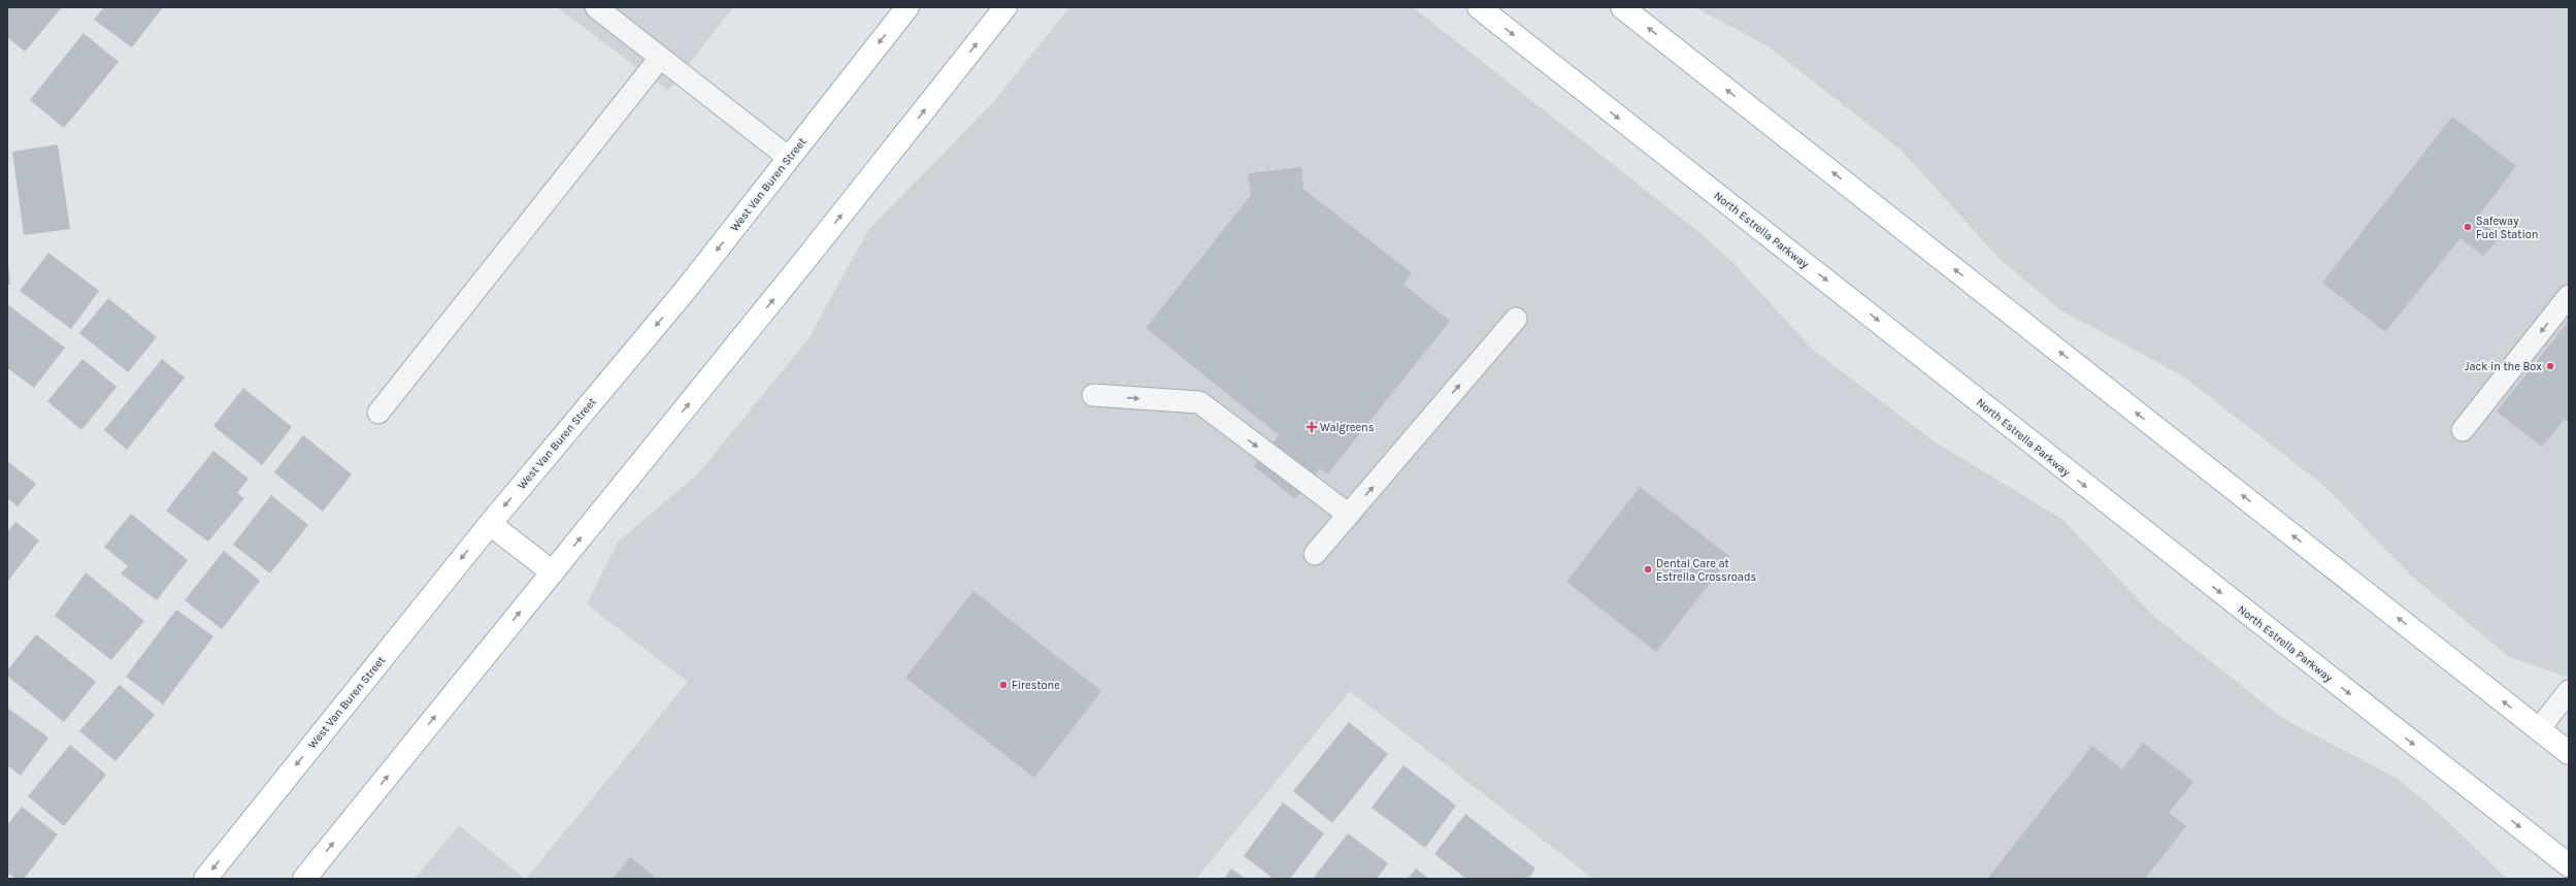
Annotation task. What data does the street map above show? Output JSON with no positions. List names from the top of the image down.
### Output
{
  "streets": {
    "main road": ["West Van Buren Street", "North Estrella Parkway"]
  },
  "places": {
    "other": [
      "Safeway Fuel Station",
      "Jack in the Box",
      "Dental Care at Estrella Crossroads",
      "Firestone"
    ],
    "health": ["Walgreens"]
  }
}
